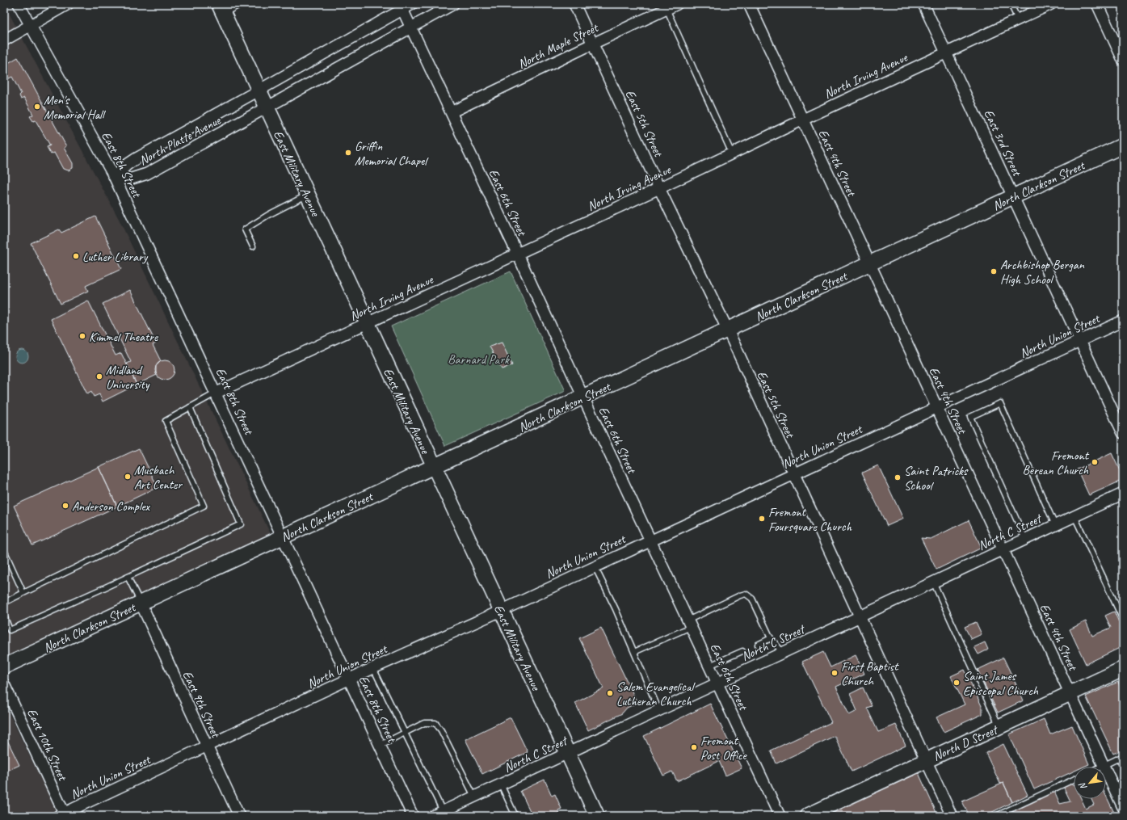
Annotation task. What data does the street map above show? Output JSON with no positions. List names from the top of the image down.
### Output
{
  "streets": {
    "main road": ["East Military Avenue", "North Clarkson Street", "North D Street"],
    "street": [
      "North Maple Street",
      "North Irving Avenue",
      "East 5th Street",
      "North Platte Avenue",
      "East 3rd Street",
      "East 4th Street",
      "East 8th Street",
      "East 6th Street",
      "North Union Street",
      "North C Street",
      "East 9th Street",
      "East 10th Street"
    ]
  },
  "crossings": [
    ["North Maple Street", "East 5th Street"],
    ["North Maple Street", "East 6th Street"],
    ["North Irving Avenue", "East 5th Street"],
    ["North Irving Avenue", "East 3rd Street"],
    ["North Irving Avenue", "East 4th Street"],
    ["North Irving Avenue", "East 8th Street"],
    ["North Irving Avenue", "East Military Avenue"],
    ["North Irving Avenue", "East 6th Street"],
    ["East 5th Street", "North Clarkson Street"],
    ["East 5th Street", "North Union Street"],
    ["East 5th Street", "North C Street"],
    ["East 5th Street", "North D Street"],
    ["North Platte Avenue", "East 8th Street"],
    ["North Platte Avenue", "East Military Avenue"],
    ["North Platte Avenue", "East 6th Street"],
    ["East 3rd Street", "North Clarkson Street"],
    ["East 3rd Street", "North Union Street"],
    ["East 4th Street", "North Clarkson Street"],
    ["East 4th Street", "North Union Street"],
    ["East 4th Street", "North C Street"],
    ["East 4th Street", "North D Street"],
    ["East 8th Street", "North Clarkson Street"],
    ["East 8th Street", "North Union Street"],
    ["East Military Avenue", "North Clarkson Street"],
    ["East Military Avenue", "North Union Street"],
    ["East Military Avenue", "North C Street"],
    ["North Clarkson Street", "East 6th Street"],
    ["North Clarkson Street", "East 9th Street"],
    ["East 6th Street", "North Union Street"],
    ["East 6th Street", "North C Street"],
    ["North Union Street", "East 9th Street"],
    ["North Union Street", "East 10th Street"]
  ],
  "parks": ["Barnard Park"],
  "places": [
    "Men's Memorial Hall",
    "Griffin Memorial Chapel",
    "Luther Library",
    "Archbishop Bergan High School",
    "Kimmel Theatre",
    "Midland University",
    "Fremont Berean Church",
    "Musbach Art Center",
    "Saint Patricks School",
    "Anderson Complex",
    "Fremont Foursquare Church",
    "First Baptist Church",
    "Saint James Episcopal Church",
    "Salem Evangelical Lutheran Church",
    "Fremont Post Office"
  ],
  "north": "bottom left"
}
